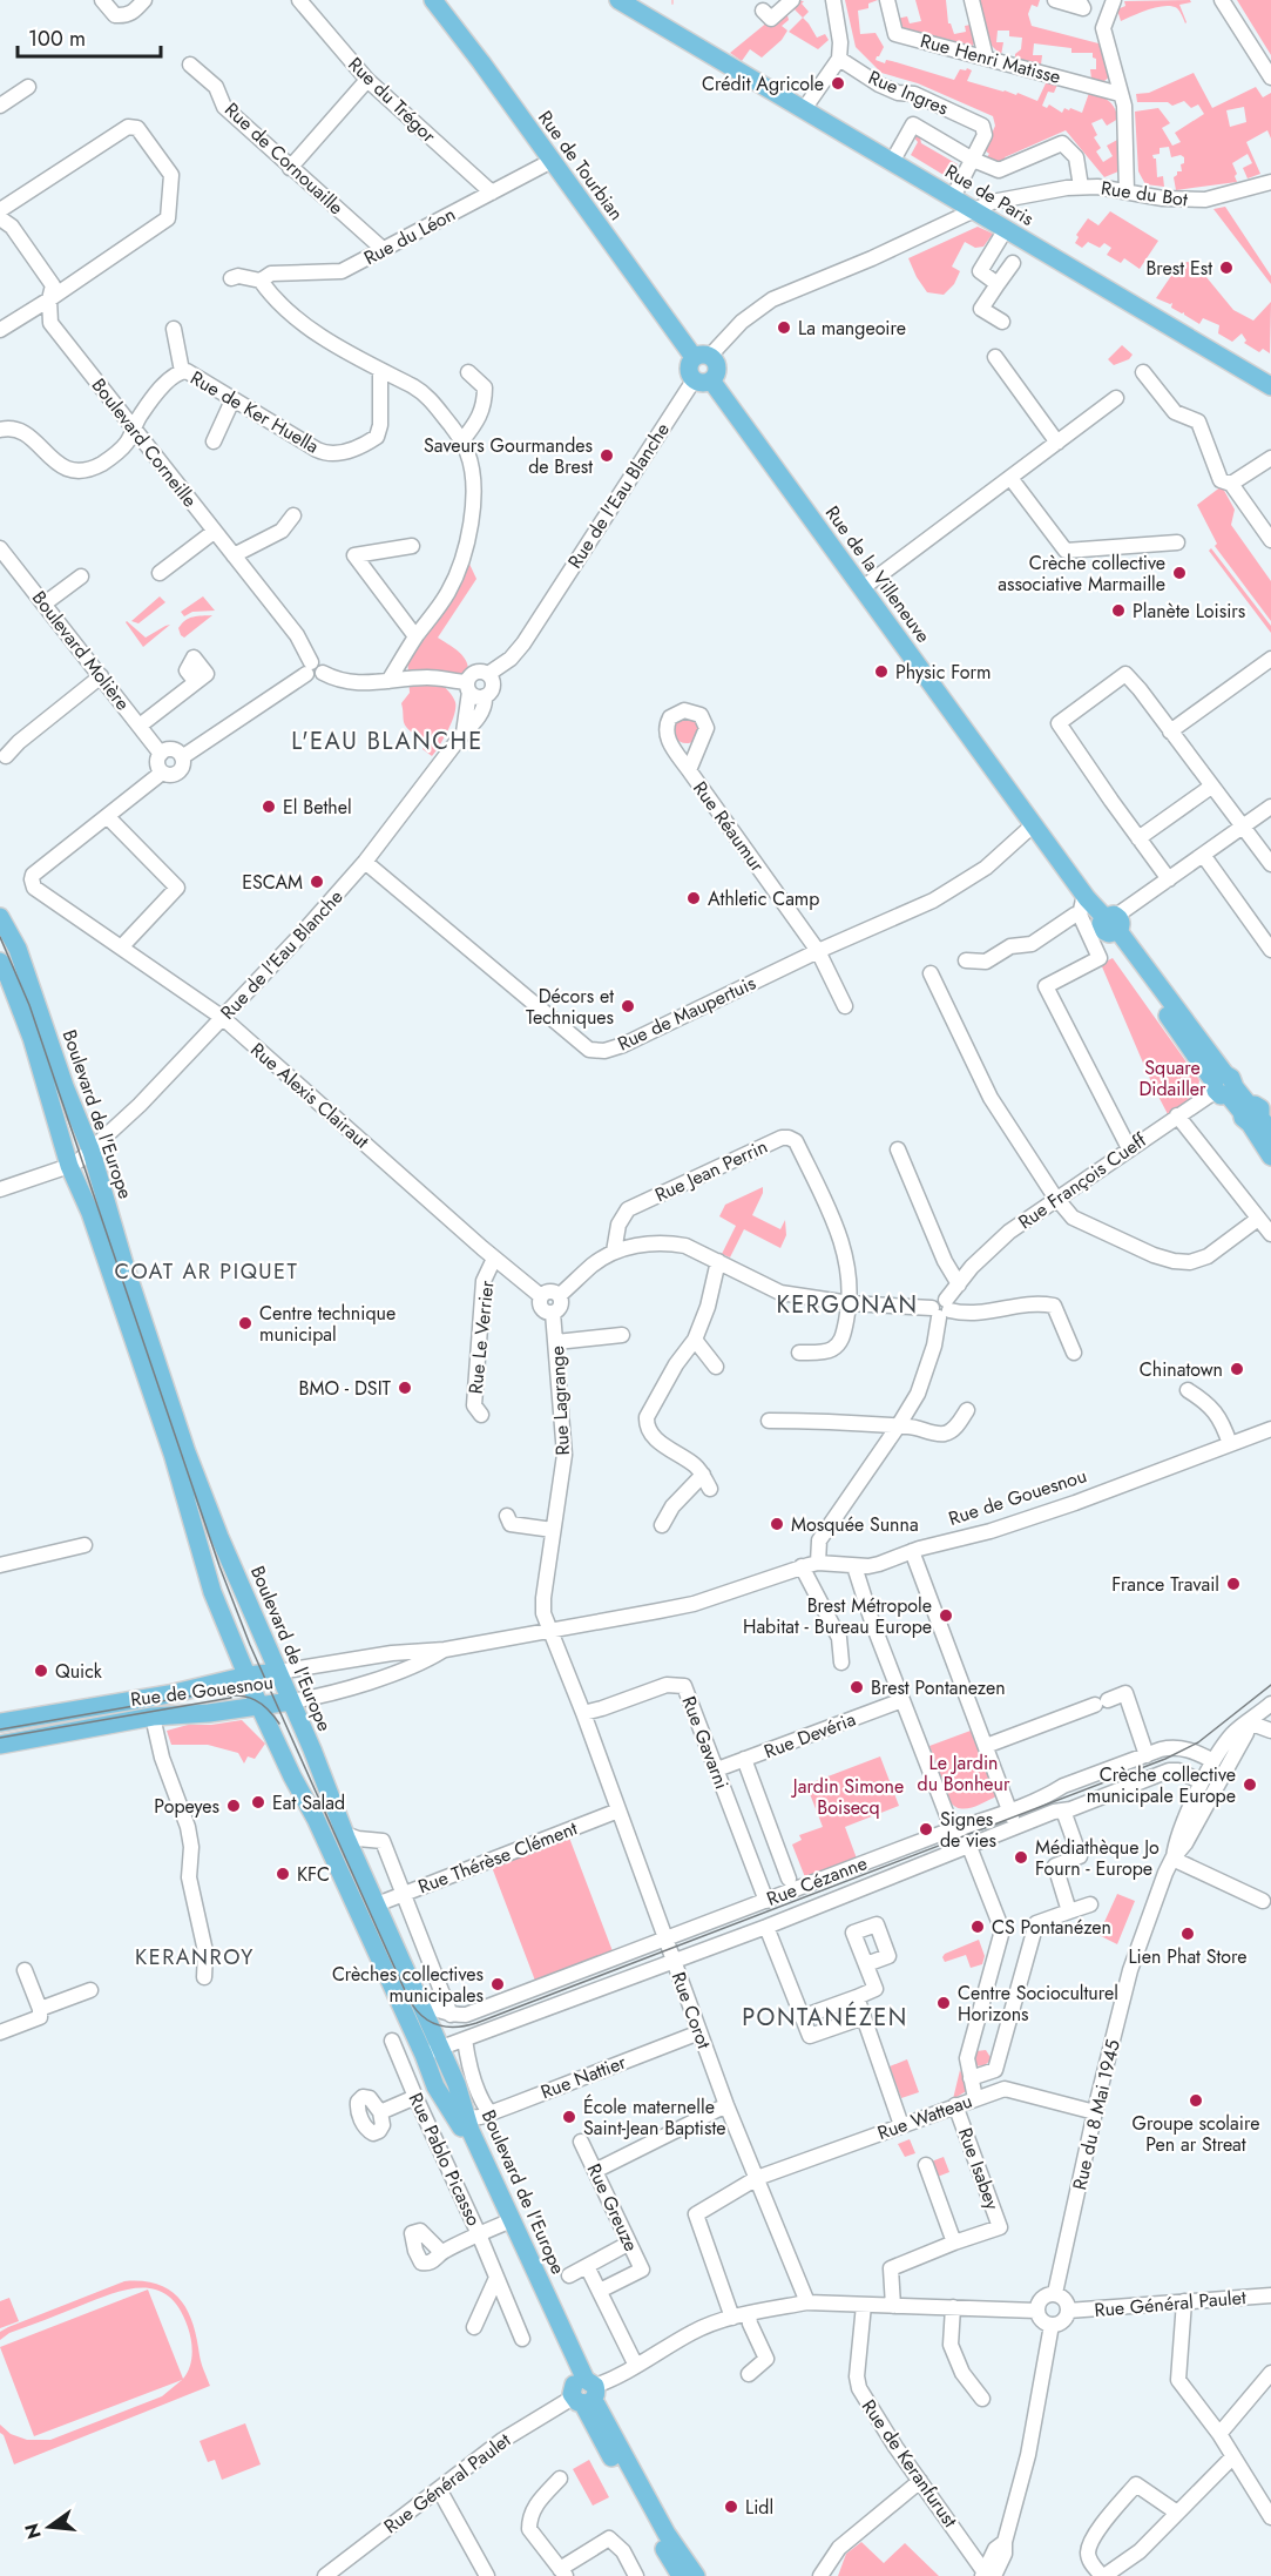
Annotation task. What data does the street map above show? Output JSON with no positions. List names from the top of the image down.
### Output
{
  "streets": {
    "main road": [
      "Rue de Tourbian",
      "Rue de Paris",
      "Rue de la Villeneuve",
      "Boulevard de l'Europe",
      "Rue de Gouesnou"
    ],
    "street": [
      "Rue Henri Matisse",
      "Rue Ingres",
      "Rue du Trégor",
      "Rue de Cornouaille",
      "Rue du Bot",
      "Rue du Léon",
      "Rue de Ker Huella",
      "Boulevard Corneille",
      "Rue de l'Eau Blanche",
      "Boulevard Molière",
      "Rue Réaumur",
      "Rue de Maupertuis",
      "Rue Alexis Clairaut",
      "Rue Jean Perrin",
      "Rue François Cueff",
      "Rue Le Verrier",
      "Rue Lagrange",
      "Rue Devéria",
      "Rue Gavarni",
      "Rue Thérèse Clément",
      "Rue Cézanne",
      "Rue Corot",
      "Rue Nattier",
      "Rue du 8 Mai 1945",
      "Rue Watteau",
      "Rue Pablo Picasso",
      "Rue Isabey",
      "Rue Greuze",
      "Rue Général Paulet",
      "Rue de Keranfurust"
    ]
  },
  "crossings": [
    ["Rue Ingres", "Rue de Paris"],
    ["Rue du Trégor", "Rue du Léon"],
    ["Rue de Cornouaille", "Rue du Léon"],
    ["Rue de Tourbian", "Rue du Léon"],
    ["Rue du Bot", "Rue de Paris"],
    ["Rue de Ker Huella", "Boulevard Corneille"],
    ["Rue de l'Eau Blanche", "Rue de la Villeneuve"],
    ["Rue de l'Eau Blanche", "Rue de Maupertuis"],
    ["Rue de l'Eau Blanche", "Rue Alexis Clairaut"],
    ["Rue de l'Eau Blanche", "Boulevard de l'Europe"],
    ["Rue de la Villeneuve", "Rue de Maupertuis"],
    ["Rue de la Villeneuve", "Rue François Cueff"],
    ["Rue Réaumur", "Rue de Maupertuis"],
    ["Rue Alexis Clairaut", "Rue Le Verrier"],
    ["Rue Alexis Clairaut", "Rue Lagrange"],
    ["Boulevard de l'Europe", "Rue de Gouesnou"],
    ["Boulevard de l'Europe", "Rue Thérèse Clément"],
    ["Boulevard de l'Europe", "Rue Cézanne"],
    ["Boulevard de l'Europe", "Rue Nattier"],
    ["Boulevard de l'Europe", "Rue Général Paulet"],
    ["Rue Lagrange", "Rue de Gouesnou"],
    ["Rue Devéria", "Rue Gavarni"],
    ["Rue Gavarni", "Rue Cézanne"],
    ["Rue Gavarni", "Rue Corot"],
    ["Rue Thérèse Clément", "Rue Corot"],
    ["Rue Cézanne", "Rue Corot"],
    ["Rue Cézanne", "Rue du 8 Mai 1945"],
    ["Rue Corot", "Rue Nattier"],
    ["Rue Corot", "Rue Watteau"],
    ["Rue Corot", "Rue Général Paulet"],
    ["Rue du 8 Mai 1945", "Rue Watteau"],
    ["Rue du 8 Mai 1945", "Rue Général Paulet"],
    ["Rue Watteau", "Rue Isabey"],
    ["Rue Watteau", "Rue Général Paulet"],
    ["Rue Isabey", "Rue Général Paulet"],
    ["Rue Général Paulet", "Rue de Keranfurust"]
  ],
  "districts": [
    "L'EAU BLANCHE",
    "COAT AR PIQUET",
    "KERGONAN",
    "KERANROY",
    "PONTANÉZEN"
  ],
  "parks": ["Square Didailler", "Le Jardin du Bonheur", "Jardin Simone Boisecq"],
  "places": [
    "Crédit Agricole",
    "Brest Est",
    "La mangeoire",
    "Saveurs Gourmandes de Brest",
    "Crèche collective associative Marmaille",
    "Planète Loisirs",
    "Physic Form",
    "El Bethel",
    "ESCAM",
    "Athletic Camp",
    "Décors et Techniques",
    "Centre technique municipal",
    "Chinatown",
    "BMO - DSIT",
    "Mosquée Sunna",
    "France Travail",
    "Brest Métropole Habitat - Bureau Europe",
    "Quick",
    "Brest Pontanezen",
    "Crèche collective municipale Europe",
    "Eat Salad",
    "Popeyes",
    "Signes de vies",
    "Médiathèque Jo Fourn - Europe",
    "KFC",
    "CS Pontanézen",
    "Lien Phat Store",
    "Crèches collectives municipales",
    "Centre Socioculturel Horizons",
    "Groupe scolaire Pen ar Streat",
    "École maternelle Saint-Jean Baptiste",
    "Lidl"
  ],
  "scale_bar": "100 m",
  "north": "left"
}
